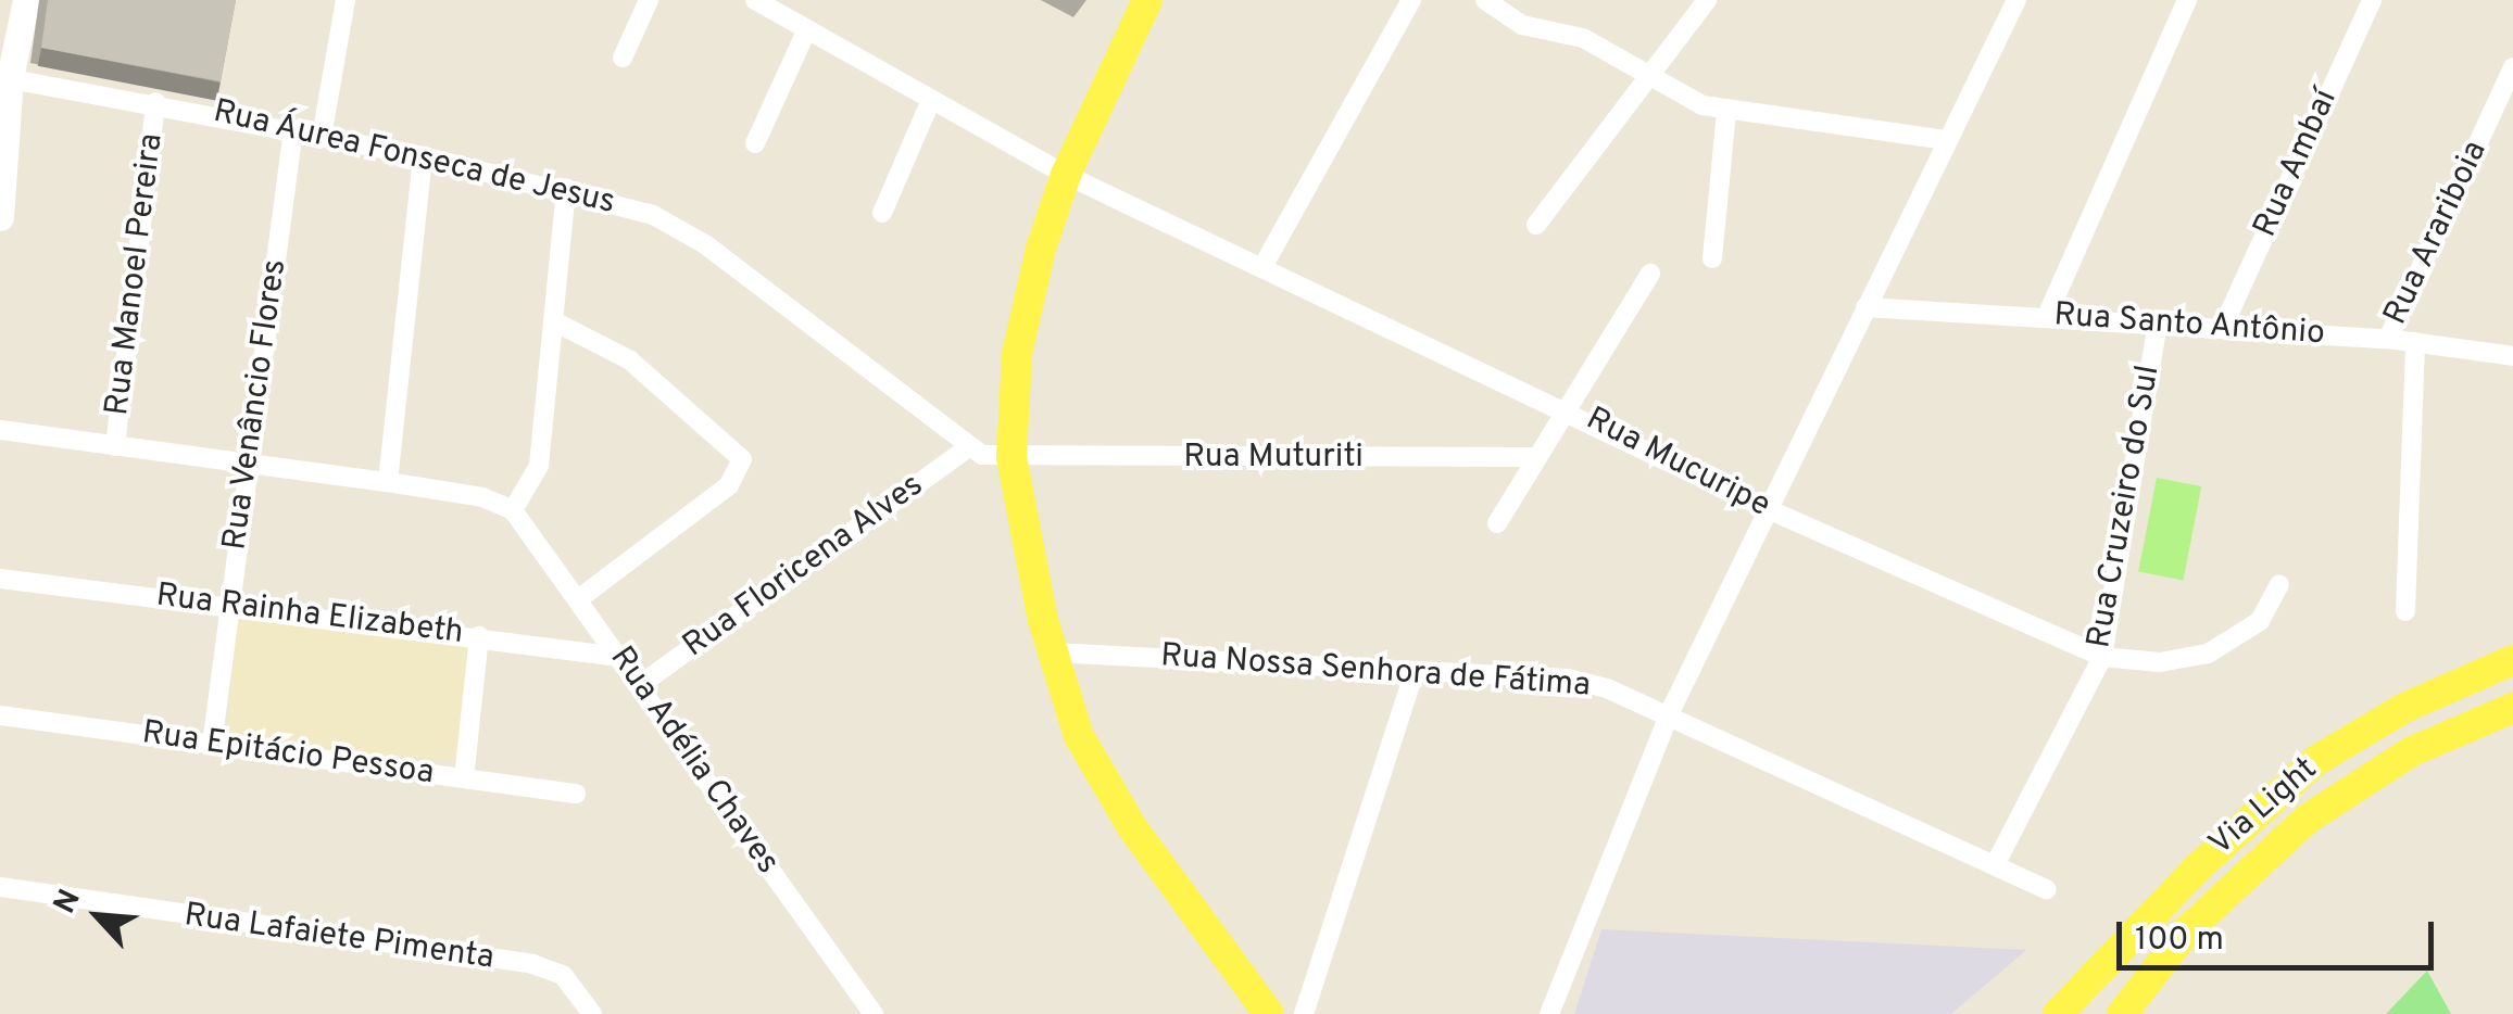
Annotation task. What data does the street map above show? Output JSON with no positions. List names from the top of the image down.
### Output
{
  "streets": {
    "main road": ["Via Light"],
    "street": [
      "Rua Áurea Fonseca de Jesus",
      "Rua Ambaí",
      "Rua Arariboia",
      "Rua Manoel Pereira",
      "Rua Santo Antônio",
      "Rua Venâncio Flores",
      "Rua Muturiti",
      "Rua Mucuripe",
      "Rua Cruzeiro do Sul",
      "Rua Floricena Alves",
      "Rua Rainha Elizabeth",
      "Rua Nossa Senhora de Fátima",
      "Rua Epitácio Pessoa",
      "Rua Adélia Chaves",
      "Rua Lafaiete Pimenta"
    ]
  },
  "crossings": [
    ["Rua Áurea Fonseca de Jesus", "Rua Manoel Pereira"],
    ["Rua Áurea Fonseca de Jesus", "Rua Venâncio Flores"],
    ["Rua Áurea Fonseca de Jesus", "Rua Muturiti"],
    ["Rua Áurea Fonseca de Jesus", "Rua Floricena Alves"],
    ["Rua Ambaí", "Rua Santo Antônio"],
    ["Rua Arariboia", "Rua Santo Antônio"],
    ["Rua Santo Antônio", "Rua Cruzeiro do Sul"],
    ["Rua Venâncio Flores", "Rua Rainha Elizabeth"],
    ["Rua Venâncio Flores", "Rua Epitácio Pessoa"],
    ["Rua Mucuripe", "Rua Cruzeiro do Sul"],
    ["Rua Cruzeiro do Sul", "Rua Nossa Senhora de Fátima"],
    ["Rua Floricena Alves", "Rua Adélia Chaves"],
    ["Rua Rainha Elizabeth", "Rua Adélia Chaves"]
  ],
  "scale_bar": "100 m",
  "north": "top left"
}
